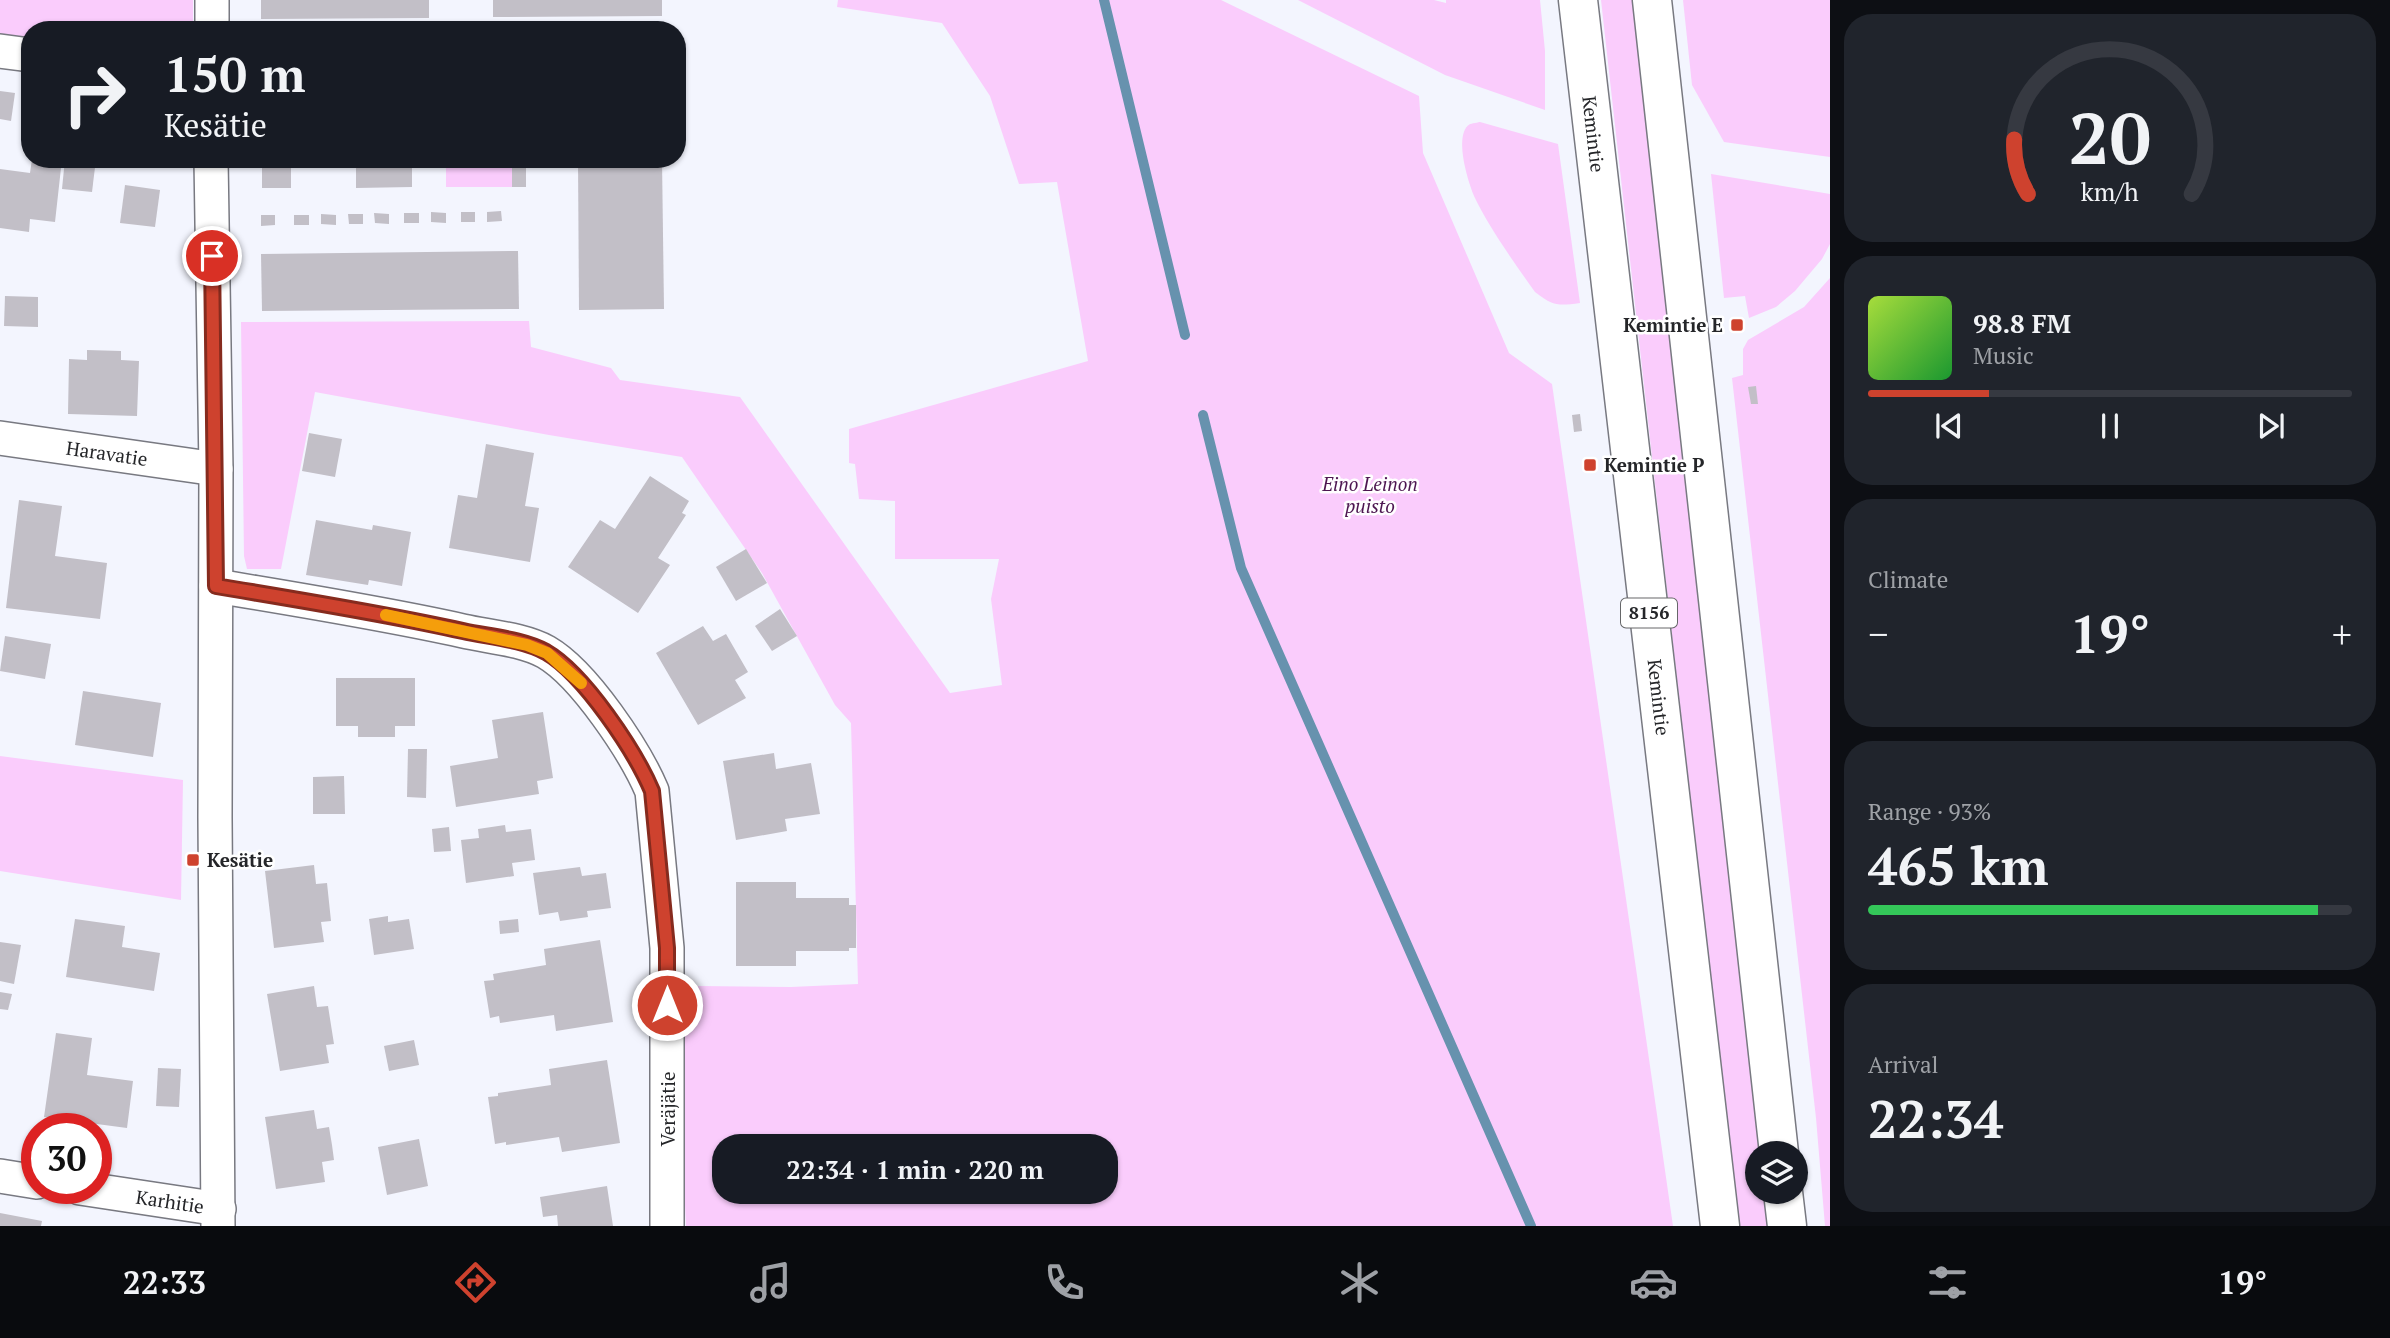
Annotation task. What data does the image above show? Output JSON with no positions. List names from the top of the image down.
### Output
{
  "streets": {
    "main road": ["Kemintie", "8156"],
    "street": ["Haravatie", "Veräjätie", "Karhitie"]
  },
  "parks": ["Eino Leinon puisto"],
  "places": {
    "transit": ["Kemintie E", "Kemintie P", "Kesätie"]
  },
  "page": {
    "turn": ["150 m", "Kesätie"],
    "song": ["98.8 FM", "Music"],
    "tile": [
      "Climate",
      ["Range · 93%", "465 km"],
      ["Arrival", "22:34"]
    ],
    "heat": ["−", "19°", "+"],
    "limit": "30",
    "trip": "22:34 · 1 min · 220 m",
    "tabs": ["22:33", "19°"],
    "gauge": ["20", "km/h"]
  }
}
